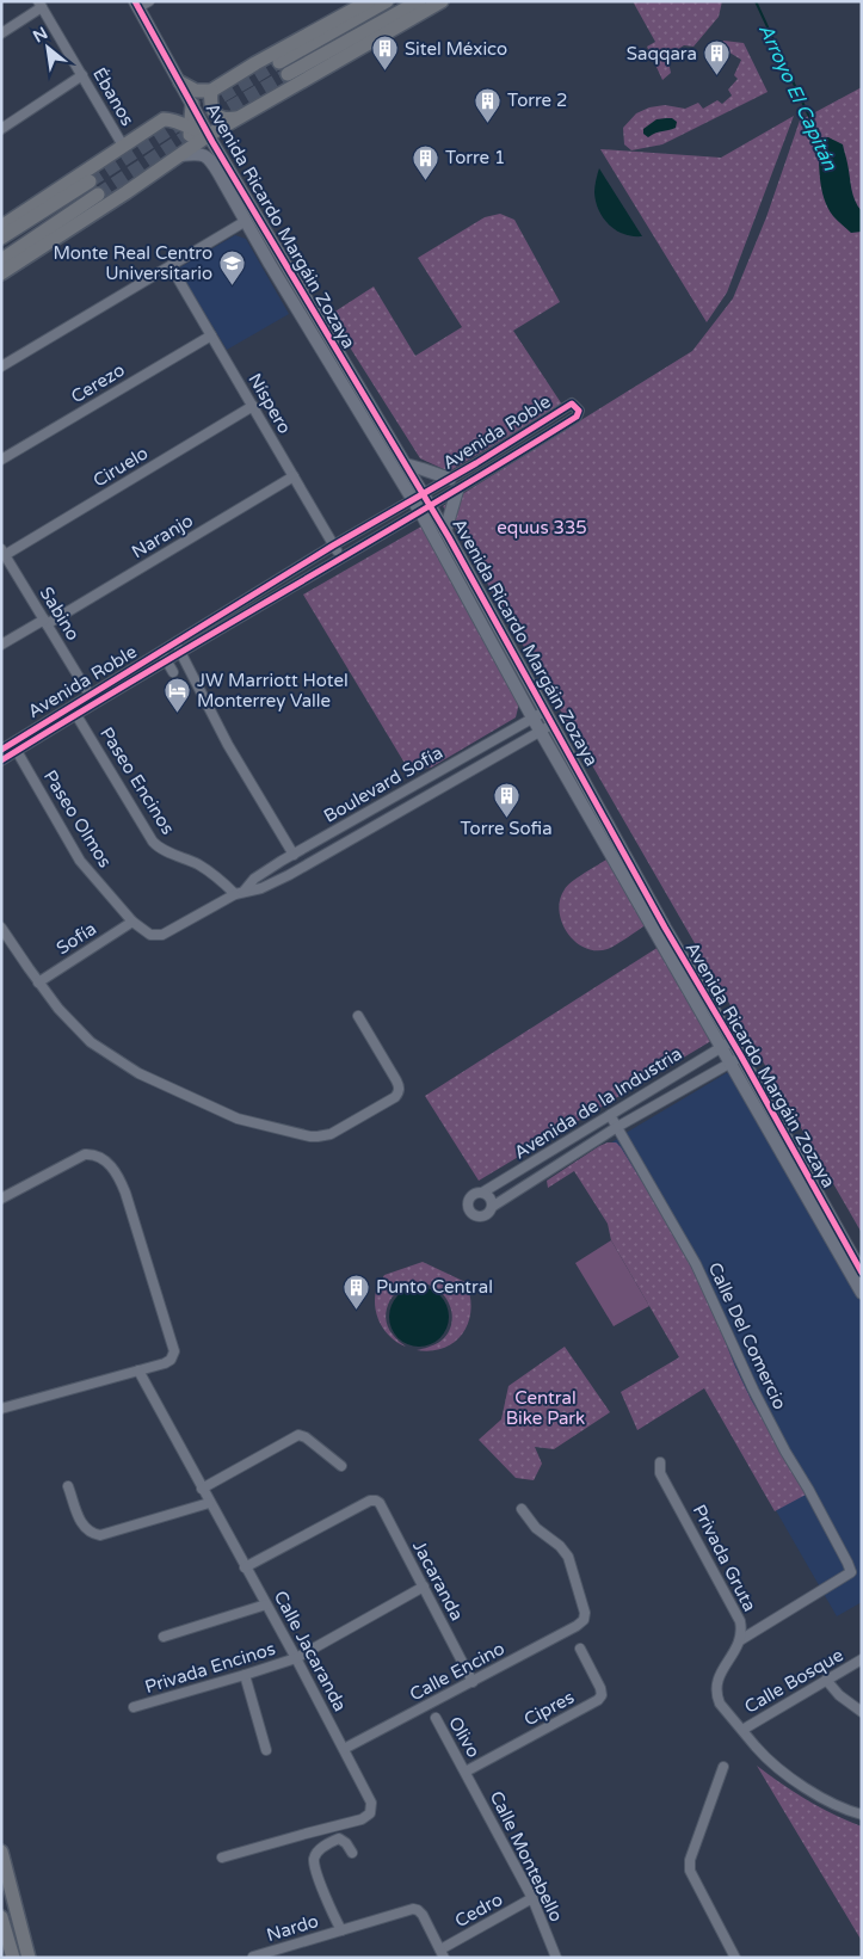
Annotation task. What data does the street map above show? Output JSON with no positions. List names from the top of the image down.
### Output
{
  "streets": {
    "street": [
      "Ébanos",
      "Avenida Ricardo Margáin Zozaya",
      "Cerezo",
      "Níspero",
      "Avenida Roble",
      "Ciruelo",
      "Naranjo",
      "Sabino",
      "Paseo Encinos",
      "Boulevard Sofía",
      "Paseo Olmos",
      "Sofía",
      "Avenida de la Industria",
      "Calle Del Comercio",
      "Privada Gruta",
      "Jacaranda",
      "Calle Jacaranda",
      "Privada Encinos",
      "Calle Encino",
      "Calle Bosque",
      "Cipres",
      "Olivo",
      "Calle Montebello",
      "Cedro",
      "Nardo"
    ]
  },
  "crossings": [
    ["Avenida Ricardo Margáin Zozaya", "Avenida Roble"],
    ["Avenida Ricardo Margáin Zozaya", "Boulevard Sofía"],
    ["Avenida Ricardo Margáin Zozaya", "Avenida de la Industria"],
    ["Cerezo", "Níspero"],
    ["Níspero", "Avenida Roble"],
    ["Níspero", "Ciruelo"],
    ["Níspero", "Naranjo"],
    ["Avenida Roble", "Sabino"],
    ["Avenida Roble", "Paseo Encinos"],
    ["Avenida Roble", "Paseo Olmos"],
    ["Ciruelo", "Sabino"],
    ["Naranjo", "Sabino"],
    ["Paseo Encinos", "Boulevard Sofía"],
    ["Boulevard Sofía", "Paseo Olmos"],
    ["Paseo Olmos", "Sofía"],
    ["Avenida de la Industria", "Calle Del Comercio"],
    ["Calle Del Comercio", "Privada Gruta"],
    ["Privada Gruta", "Calle Bosque"],
    ["Jacaranda", "Calle Jacaranda"],
    ["Jacaranda", "Privada Encinos"],
    ["Jacaranda", "Calle Encino"],
    ["Calle Jacaranda", "Privada Encinos"],
    ["Calle Jacaranda", "Calle Encino"],
    ["Cipres", "Olivo"],
    ["Cipres", "Calle Montebello"],
    ["Olivo", "Calle Montebello"],
    ["Calle Montebello", "Cedro"],
    ["Cedro", "Nardo"]
  ],
  "water": ["Arroyo El Capitán"],
  "parks": ["equus 335", "Central Bike Park"],
  "places": {
    "building": [
      "Sitel México",
      "Saqqara",
      "Torre 2",
      "Torre 1",
      "Torre Sofia",
      "Punto Central"
    ],
    "school or university": ["Monte Real Centro Universitario"],
    "hotel": ["JW Marriott Hotel Monterrey Valle"]
  },
  "north": "top left"
}
